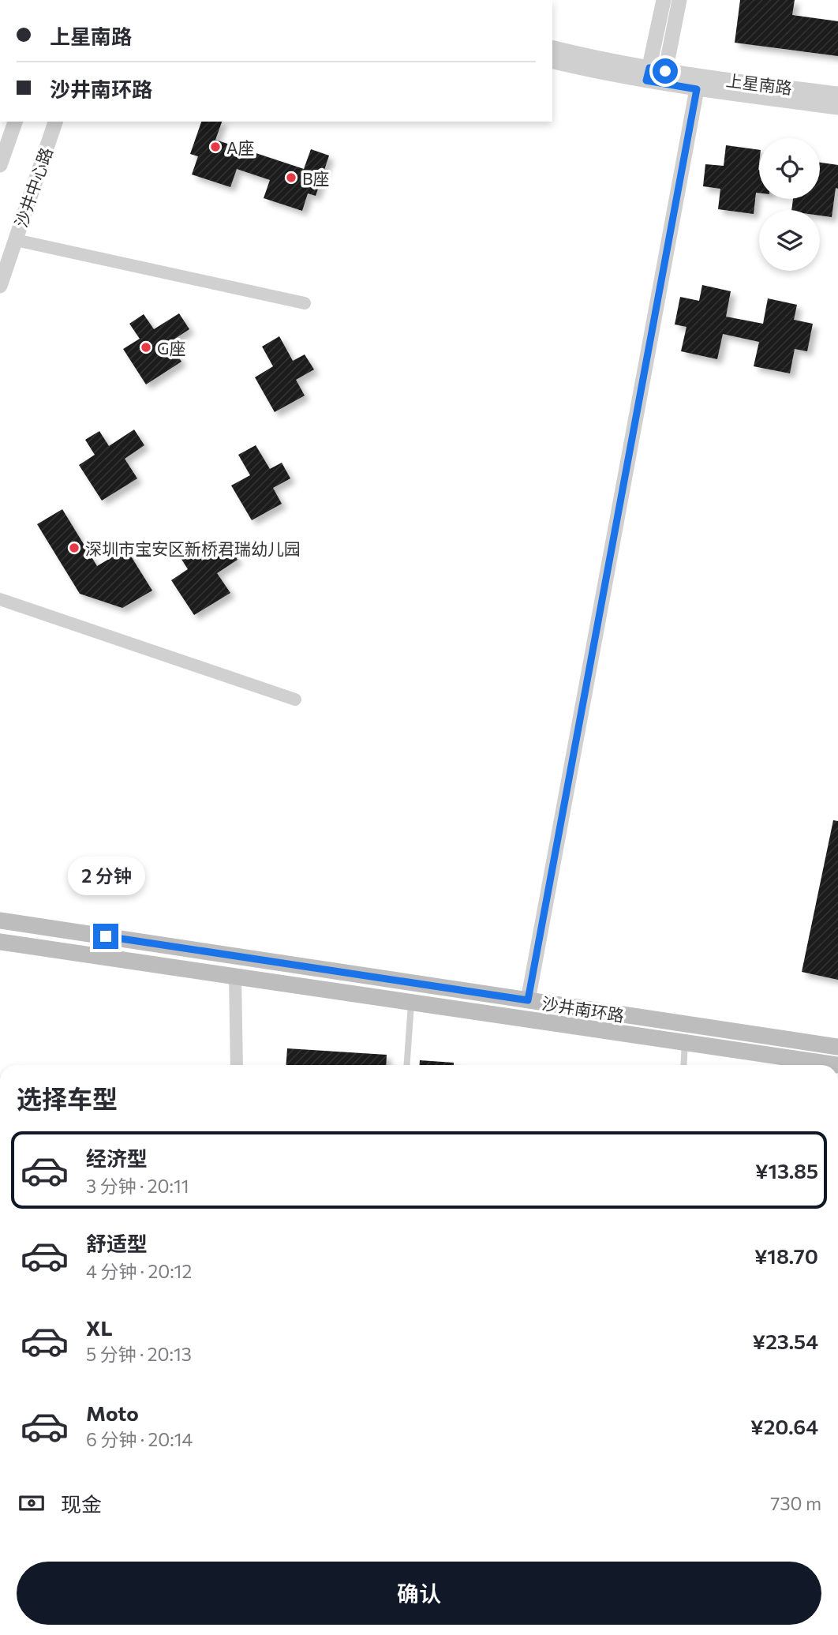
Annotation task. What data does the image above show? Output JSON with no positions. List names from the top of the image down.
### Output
{
  "streets": {
    "main road": ["沙井南环路"],
    "street": ["上星南路", "沙井中心路"]
  },
  "places": [
    "A座",
    "B座",
    "G座",
    "深圳市宝安区新桥君瑞幼儿园"
  ],
  "page": {
    "banner": ["上星南路", "沙井南环路"],
    "bubble": "2 分钟",
    "heading": "选择车型",
    "list": [
      {
        "name": "经济型",
        "note": "3 分钟 · 20:11",
        "value": "¥13.85"
      },
      {
        "name": "舒适型",
        "note": "4 分钟 · 20:12",
        "value": "¥18.70"
      },
      {
        "name": "XL",
        "note": "5 分钟 · 20:13",
        "value": "¥23.54"
      },
      {
        "name": "Moto",
        "note": "6 分钟 · 20:14",
        "value": "¥20.64"
      }
    ],
    "pay": ["现金", "730 m"],
    "buttons": "确认"
  }
}
